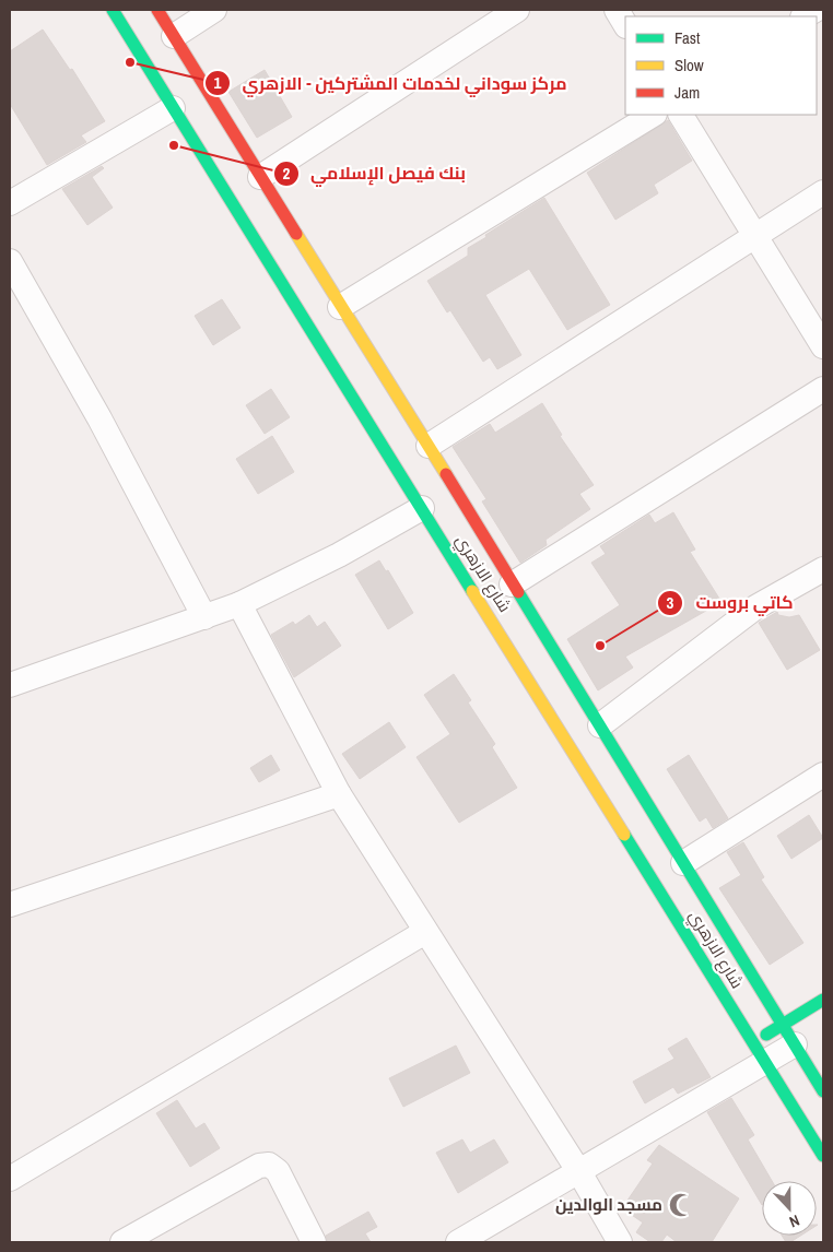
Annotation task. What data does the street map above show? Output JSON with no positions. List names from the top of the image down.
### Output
{
  "streets": {
    "street": ["شارع الازهري"]
  },
  "places": {
    "other": ["مركز سوداني لخدمات المشتركين - الازهري", "بنك فيصل الإسلامي", "كاتي بروست"],
    "mosque": ["مسجد الوالدين"]
  },
  "legend": ["Fast", "Slow", "Jam"],
  "north": "bottom"
}
